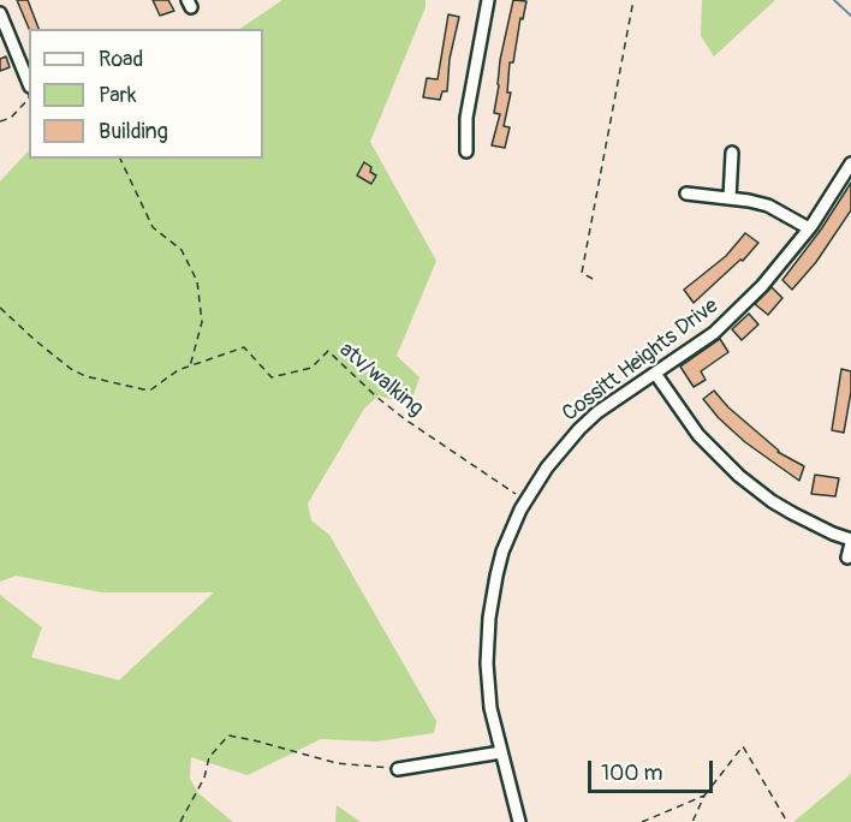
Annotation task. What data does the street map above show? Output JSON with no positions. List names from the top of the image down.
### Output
{
  "streets": {
    "street": ["Cossitt Heights Drive"],
    "path": ["atv/walking"]
  },
  "legend": ["Road", "Park", "Building"],
  "scale_bar": "100 m"
}
